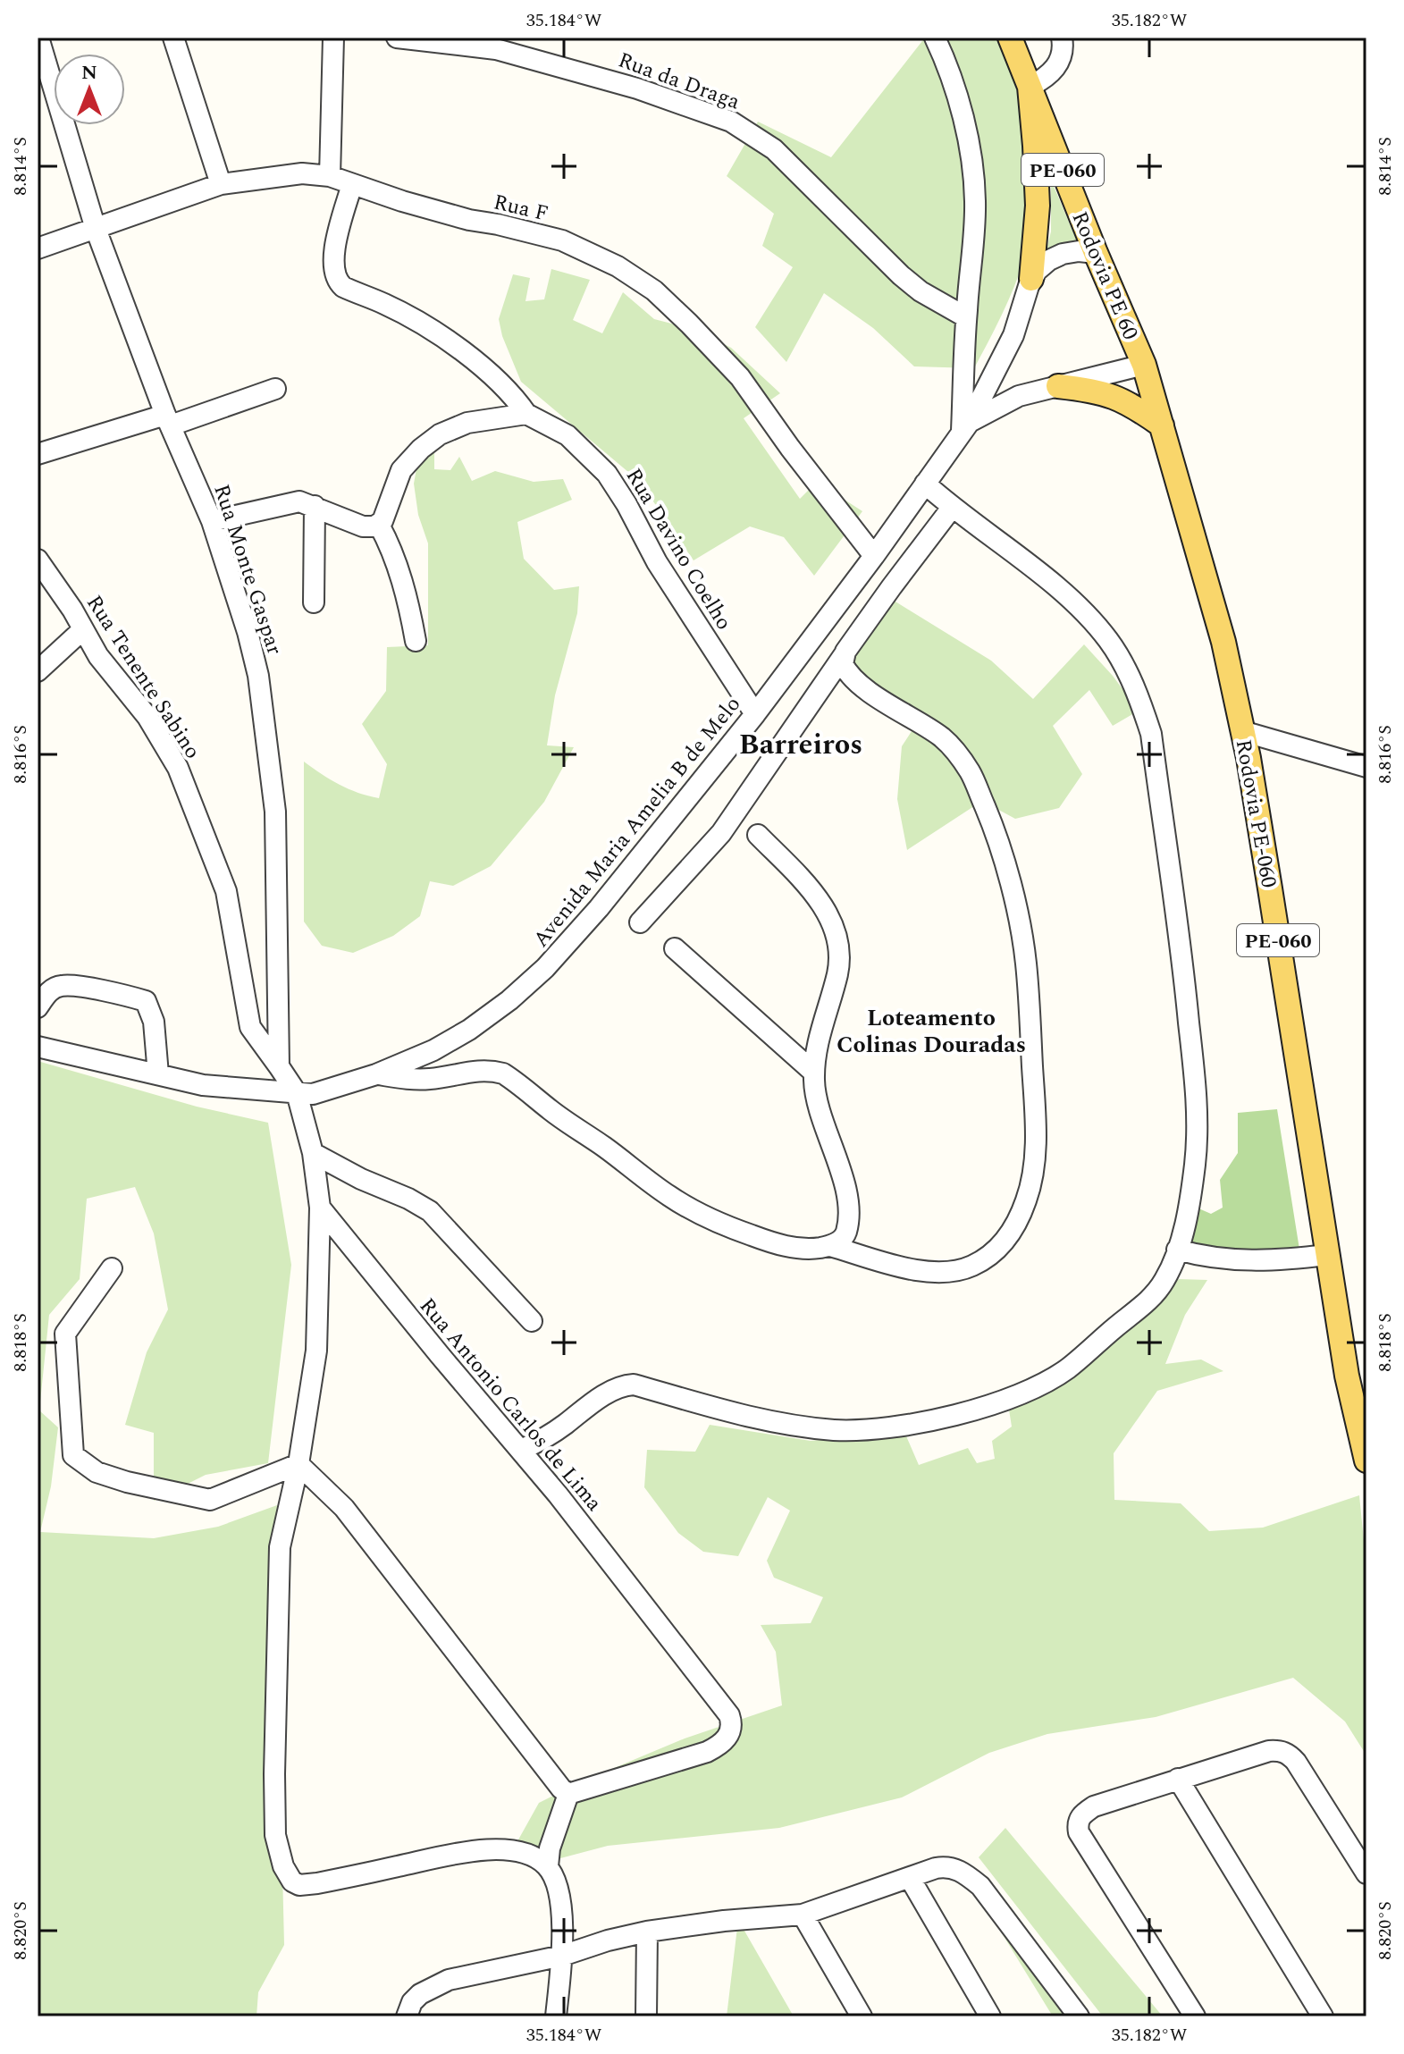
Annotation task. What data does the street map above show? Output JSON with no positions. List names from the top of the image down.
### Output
{
  "streets": {
    "main road": ["PE-060", "Rodovia PE 60", "Rodovia PE-060"],
    "street": [
      "Rua da Draga",
      "Rua F",
      "Rua Davino Coelho",
      "Rua Monte Gaspar",
      "Rua Tenente Sabino",
      "Avenida Maria Amelia B de Melo",
      "Rua Antonio Carlos de Lima"
    ]
  },
  "crossings": [
    ["Rua F", "Rua Monte Gaspar"],
    ["Rua F", "Avenida Maria Amelia B de Melo"],
    ["Rodovia PE 60", "Rodovia PE-060"],
    ["Rua Davino Coelho", "Avenida Maria Amelia B de Melo"],
    ["Rua Monte Gaspar", "Rua Tenente Sabino"]
  ],
  "districts": ["Barreiros", "Loteamento Colinas Douradas"],
  "north": "top",
  "coordinates": [
    "35.184°W",
    "35.182°W",
    "8.814°S",
    "8.816°S",
    "8.818°S",
    "8.820°S"
  ]
}
